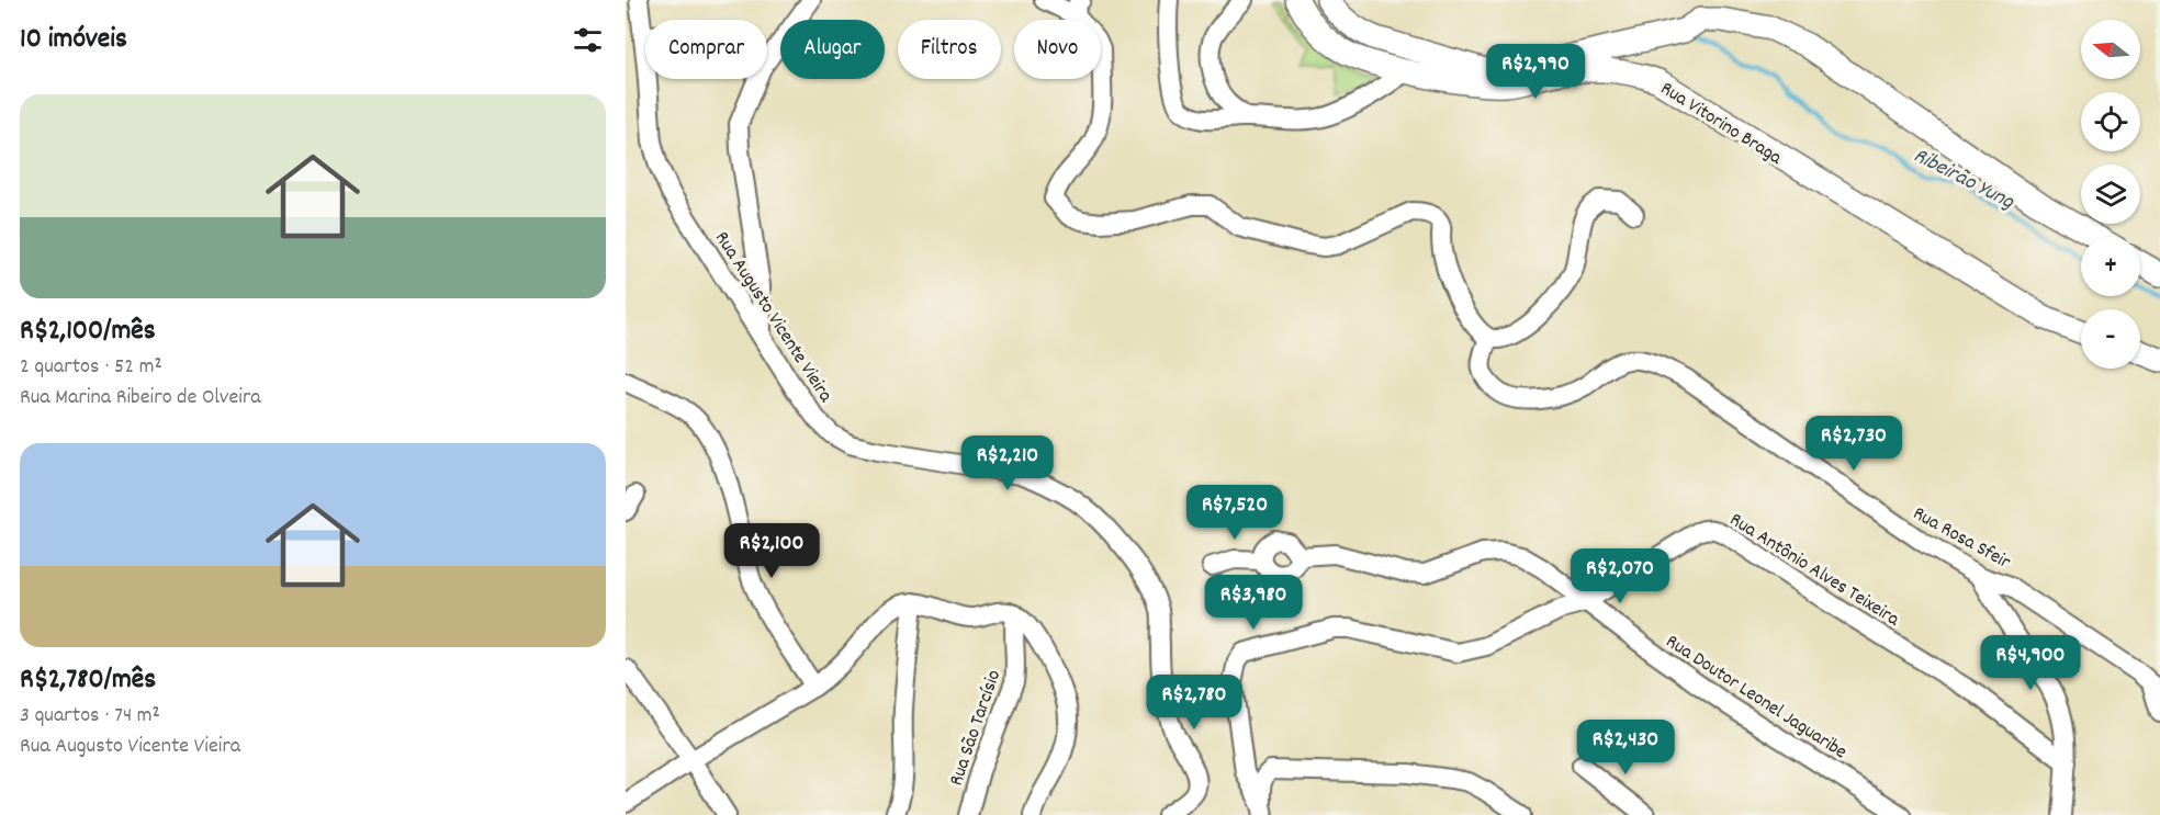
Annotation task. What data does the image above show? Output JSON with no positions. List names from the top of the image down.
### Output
{
  "streets": {
    "main road": ["Rua Vitorino Braga"],
    "street": [
      "Rua Augusto Vicente Vieira",
      "Rua Rosa Sfeir",
      "Rua Antônio Alves Teixeira",
      "Rua Doutor Leonel Jaguaribe",
      "Rua São Tarcísio"
    ]
  },
  "crossings": [
    ["Rua Antônio Alves Teixeira", "Rua Doutor Leonel Jaguaribe"]
  ],
  "water": ["Ribeirão Yung"],
  "north": "left",
  "page": {
    "heading": "10 imóveis",
    "map_buttons": ["+", "−"],
    "chip": [
      "Comprar",
      "Alugar",
      "Filtros",
      "Novo"
    ],
    "price": [
      "R$2,990",
      "R$2,730",
      "R$2,210",
      "R$7,520",
      "R$2,100",
      "R$2,070",
      "R$3,980",
      "R$4,900",
      "R$2,780",
      "R$2,430"
    ],
    "list": [
      {
        "name": "R$2,100/mês",
        "note": "2 quartos · 52 m² · Rua Marina Ribeiro de Olveira"
      },
      {
        "name": "R$2,780/mês",
        "note": "3 quartos · 74 m² · Rua Augusto Vicente Vieira"
      }
    ]
  }
}
